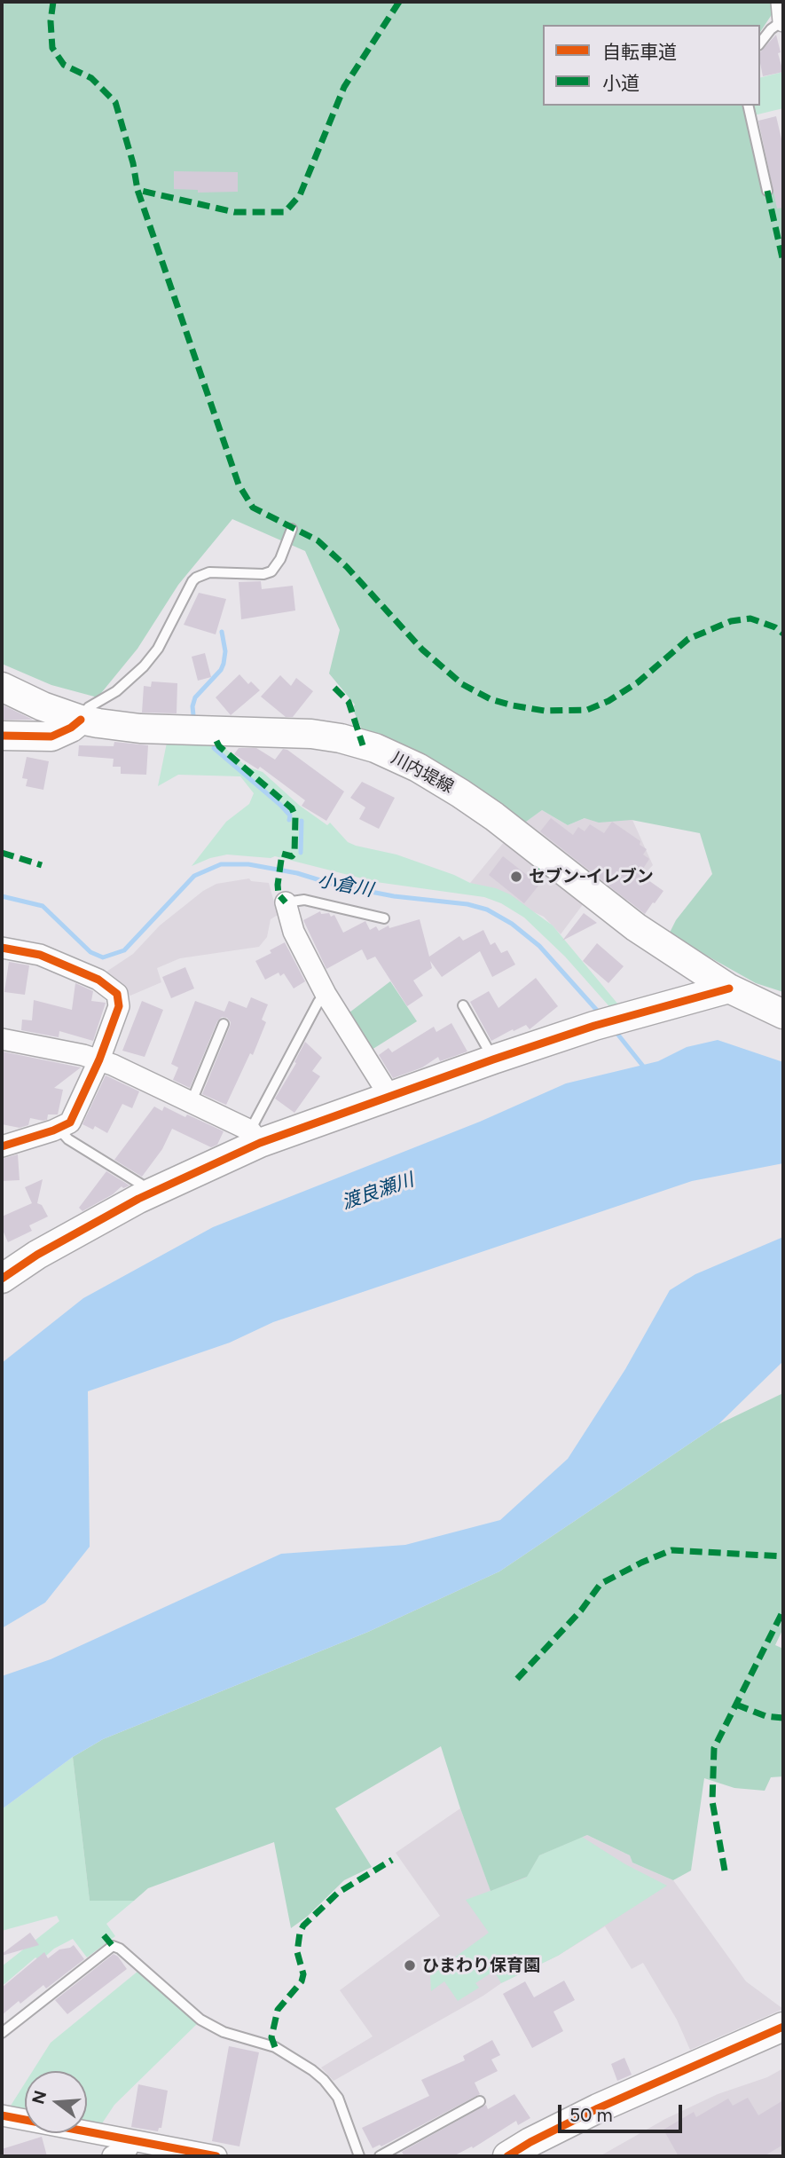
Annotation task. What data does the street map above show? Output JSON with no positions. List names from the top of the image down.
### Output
{
  "streets": {
    "street": ["川内堤線"]
  },
  "water": ["小倉川", "渡良瀬川"],
  "places": ["セブン-イレブン", "ひまわり保育園"],
  "legend": ["自転車道", "小道"],
  "scale_bar": "50 m",
  "north": "left"
}
